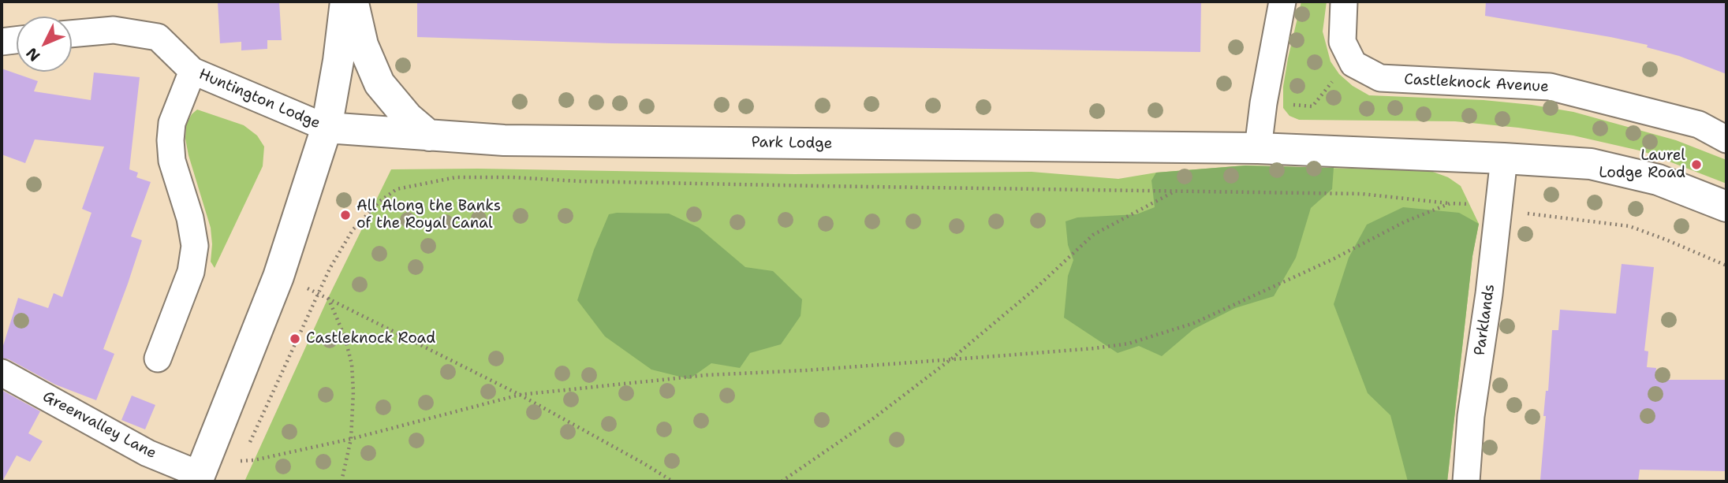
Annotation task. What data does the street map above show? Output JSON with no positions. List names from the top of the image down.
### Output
{
  "streets": {
    "street": [
      "Castleknock Avenue",
      "Huntington Lodge",
      "Park Lodge",
      "Parklands",
      "Greenvalley Lane"
    ]
  },
  "crossings": [
    ["Huntington Lodge", "Park Lodge"]
  ],
  "places": ["Laurel Lodge Road", "All Along the Banks of the Royal Canal", "Castleknock Road"],
  "north": "bottom left"
}
